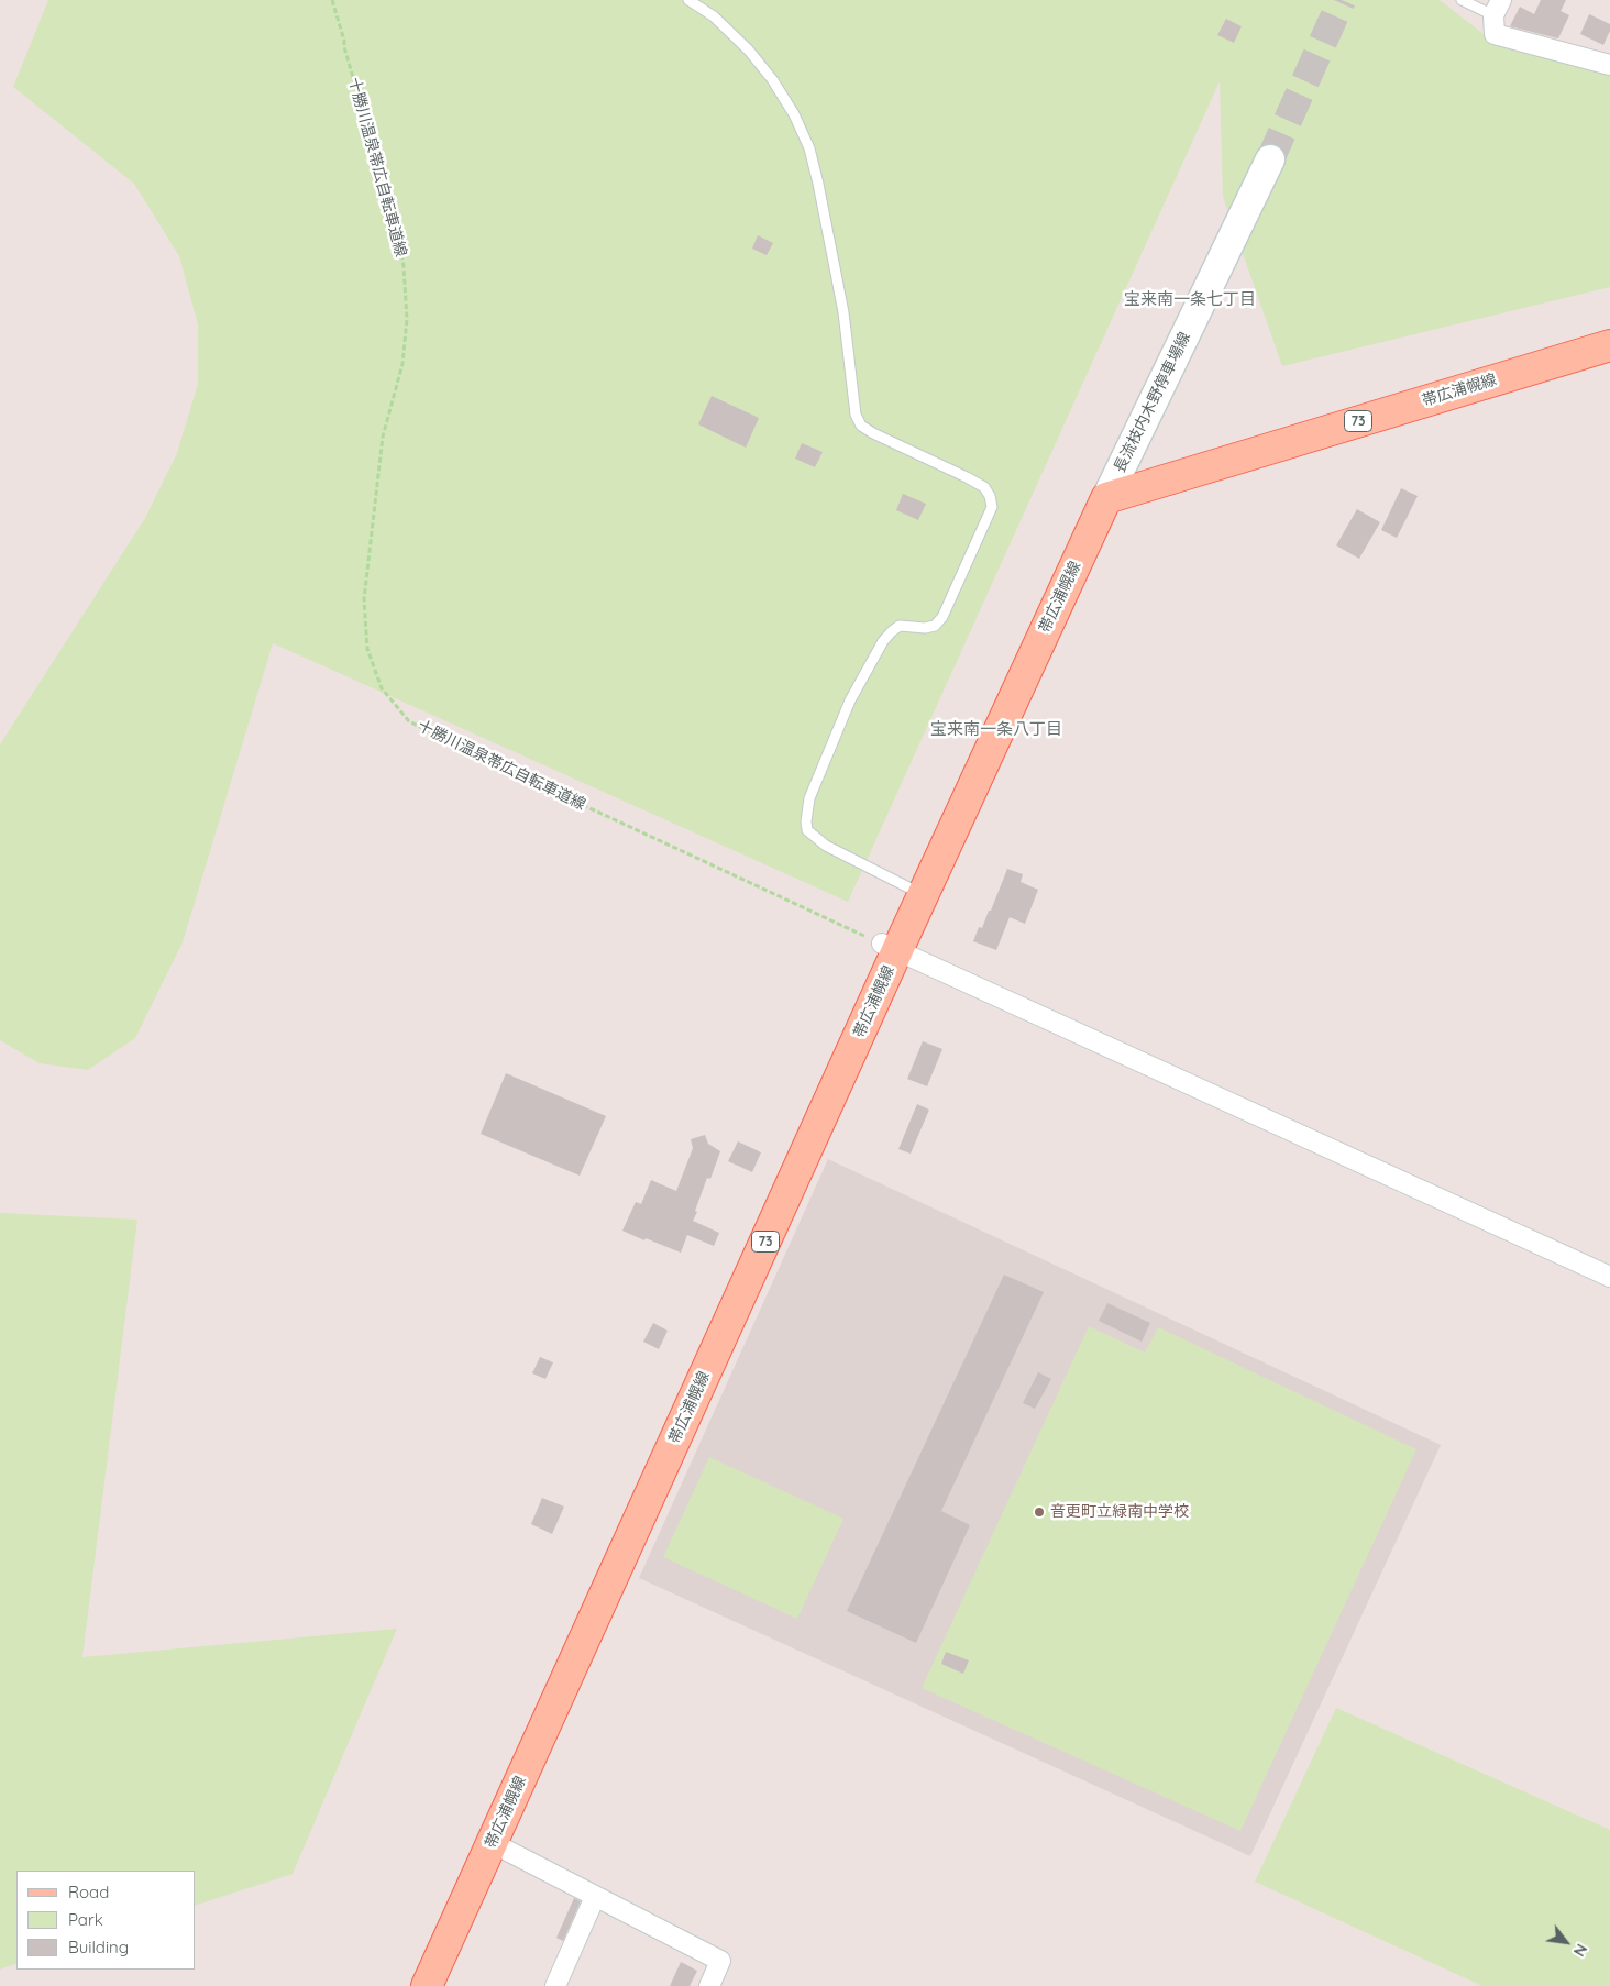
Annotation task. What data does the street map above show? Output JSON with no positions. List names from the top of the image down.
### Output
{
  "streets": {
    "main road": ["帯広浦幌線", "長流枝内木野停車場線", "73"],
    "path": ["十勝川温泉帯広自転車道線"]
  },
  "crossings": [
    ["十勝川温泉帯広自転車道線", "帯広浦幌線"],
    ["帯広浦幌線", "長流枝内木野停車場線"]
  ],
  "districts": ["宝来南一条七丁目", "宝来南一条八丁目"],
  "places": ["音更町立緑南中学校"],
  "legend": ["Road", "Park", "Building"],
  "north": "bottom right"
}
